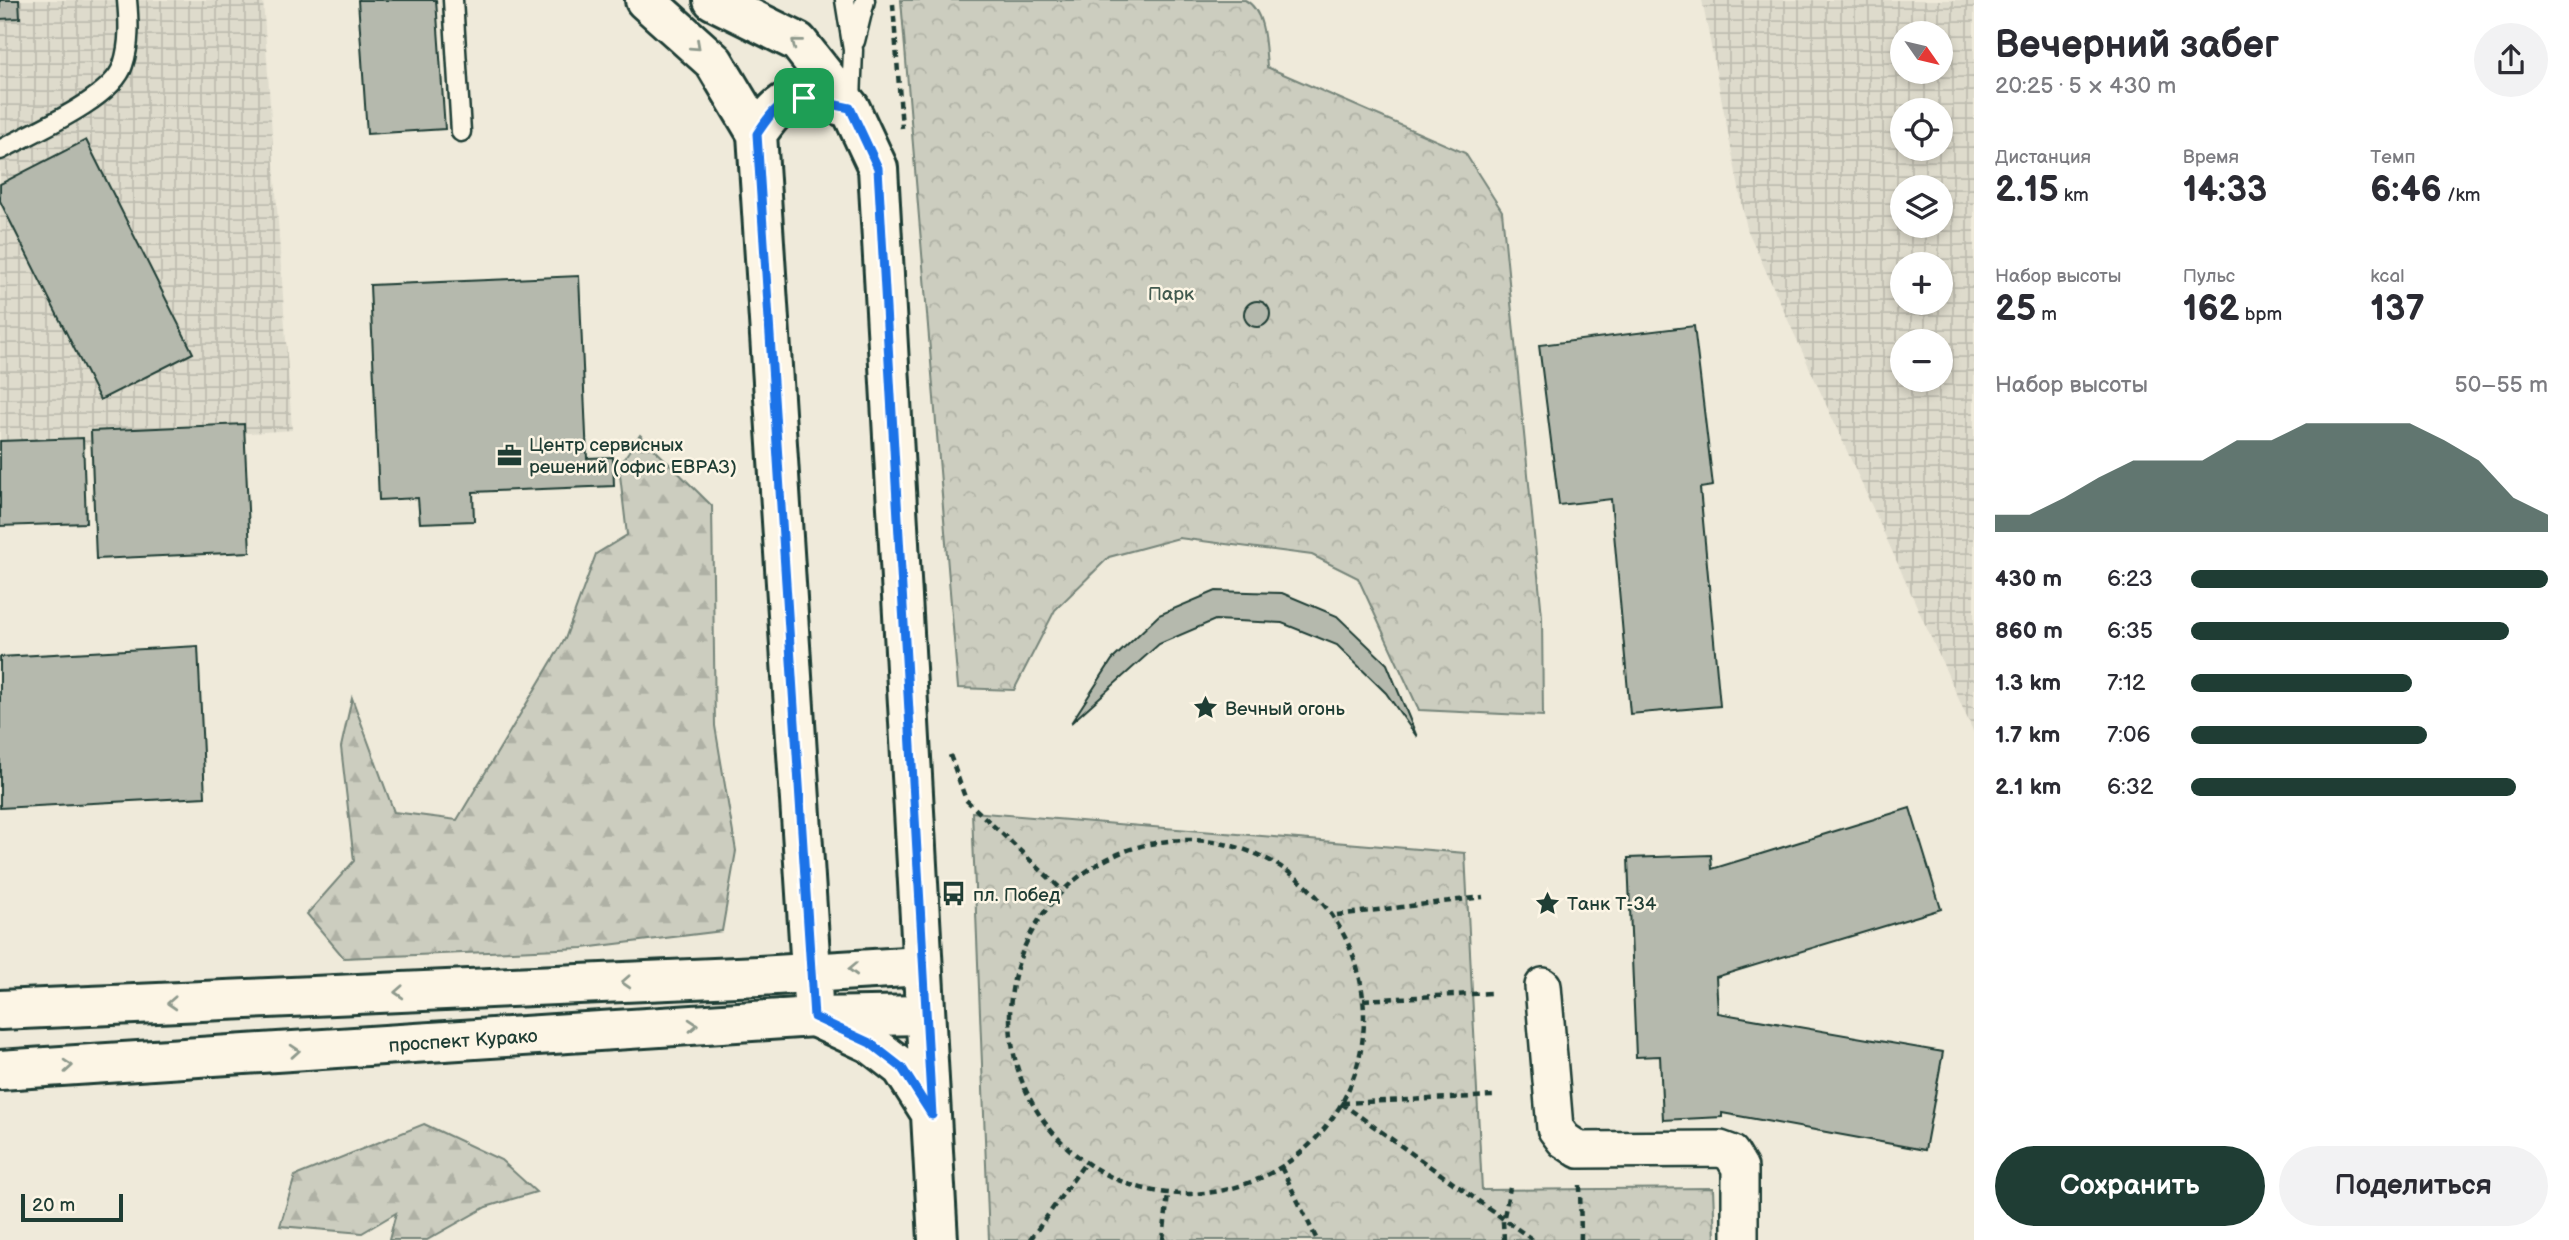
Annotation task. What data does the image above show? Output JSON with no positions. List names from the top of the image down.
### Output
{
  "streets": {
    "main road": ["проспект Курако"]
  },
  "parks": ["Парк"],
  "places": {
    "office": ["Центр сервисных решений (офис ЕВРАЗ)"],
    "place": ["Вечный огонь", "Танк Т-34"],
    "bus stop": ["пл. Побед"]
  },
  "scale_bar": "20 m",
  "north": "bottom right",
  "page": {
    "heading": ["Вечерний забег", "20:25 · 5 × 430 m"],
    "map_buttons": ["+", "−"],
    "stats": [
      ["Дистанция", "2.15 km"],
      ["Время", "14:33"],
      ["Темп", "6:46 /km"],
      ["Набор высоты", "25 m"],
      ["Пульс", "162 bpm"],
      ["kcal", "137"]
    ],
    "chart": ["Набор высоты", "50–55 m"],
    "list": [
      {
        "name": "430 m",
        "note": "6:23"
      },
      {
        "name": "860 m",
        "note": "6:35"
      },
      {
        "name": "1.3 km",
        "note": "7:12"
      },
      {
        "name": "1.7 km",
        "note": "7:06"
      },
      {
        "name": "2.1 km",
        "note": "6:32"
      }
    ],
    "buttons": ["Сохранить", "Поделиться"],
    "scale": "20 m"
  }
}
